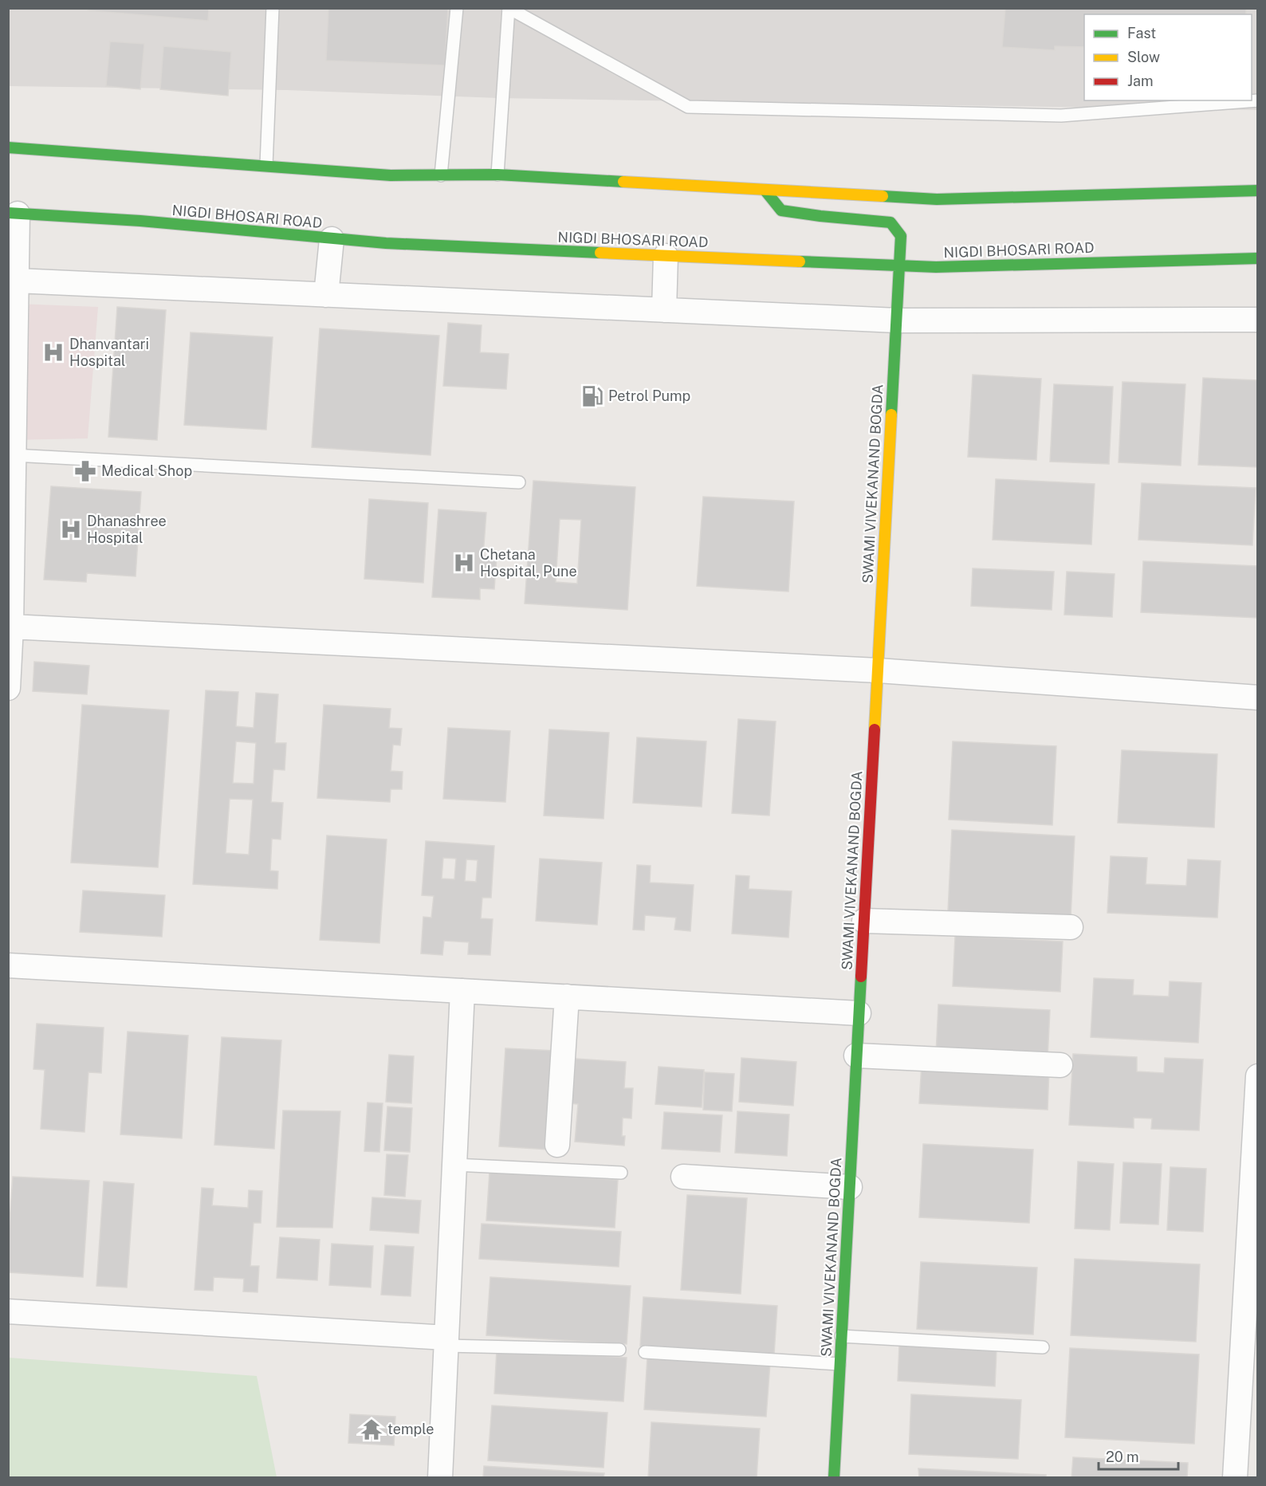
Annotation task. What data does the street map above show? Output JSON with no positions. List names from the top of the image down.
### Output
{
  "streets": {
    "main road": ["NIGDI BHOSARI ROAD", "SWAMI VIVEKANAND BOGDA"]
  },
  "crossings": [
    ["NIGDI BHOSARI ROAD", "SWAMI VIVEKANAND BOGDA"]
  ],
  "places": {
    "hospital": ["Dhanvantari Hospital", "Dhanashree Hospital", "Chetana Hospital, Pune"],
    "fuel station": ["Petrol Pump"],
    "pharmacy": ["Medical Shop"],
    "temple": ["temple"]
  },
  "legend": ["Fast", "Slow", "Jam"],
  "scale_bar": "20 m"
}
